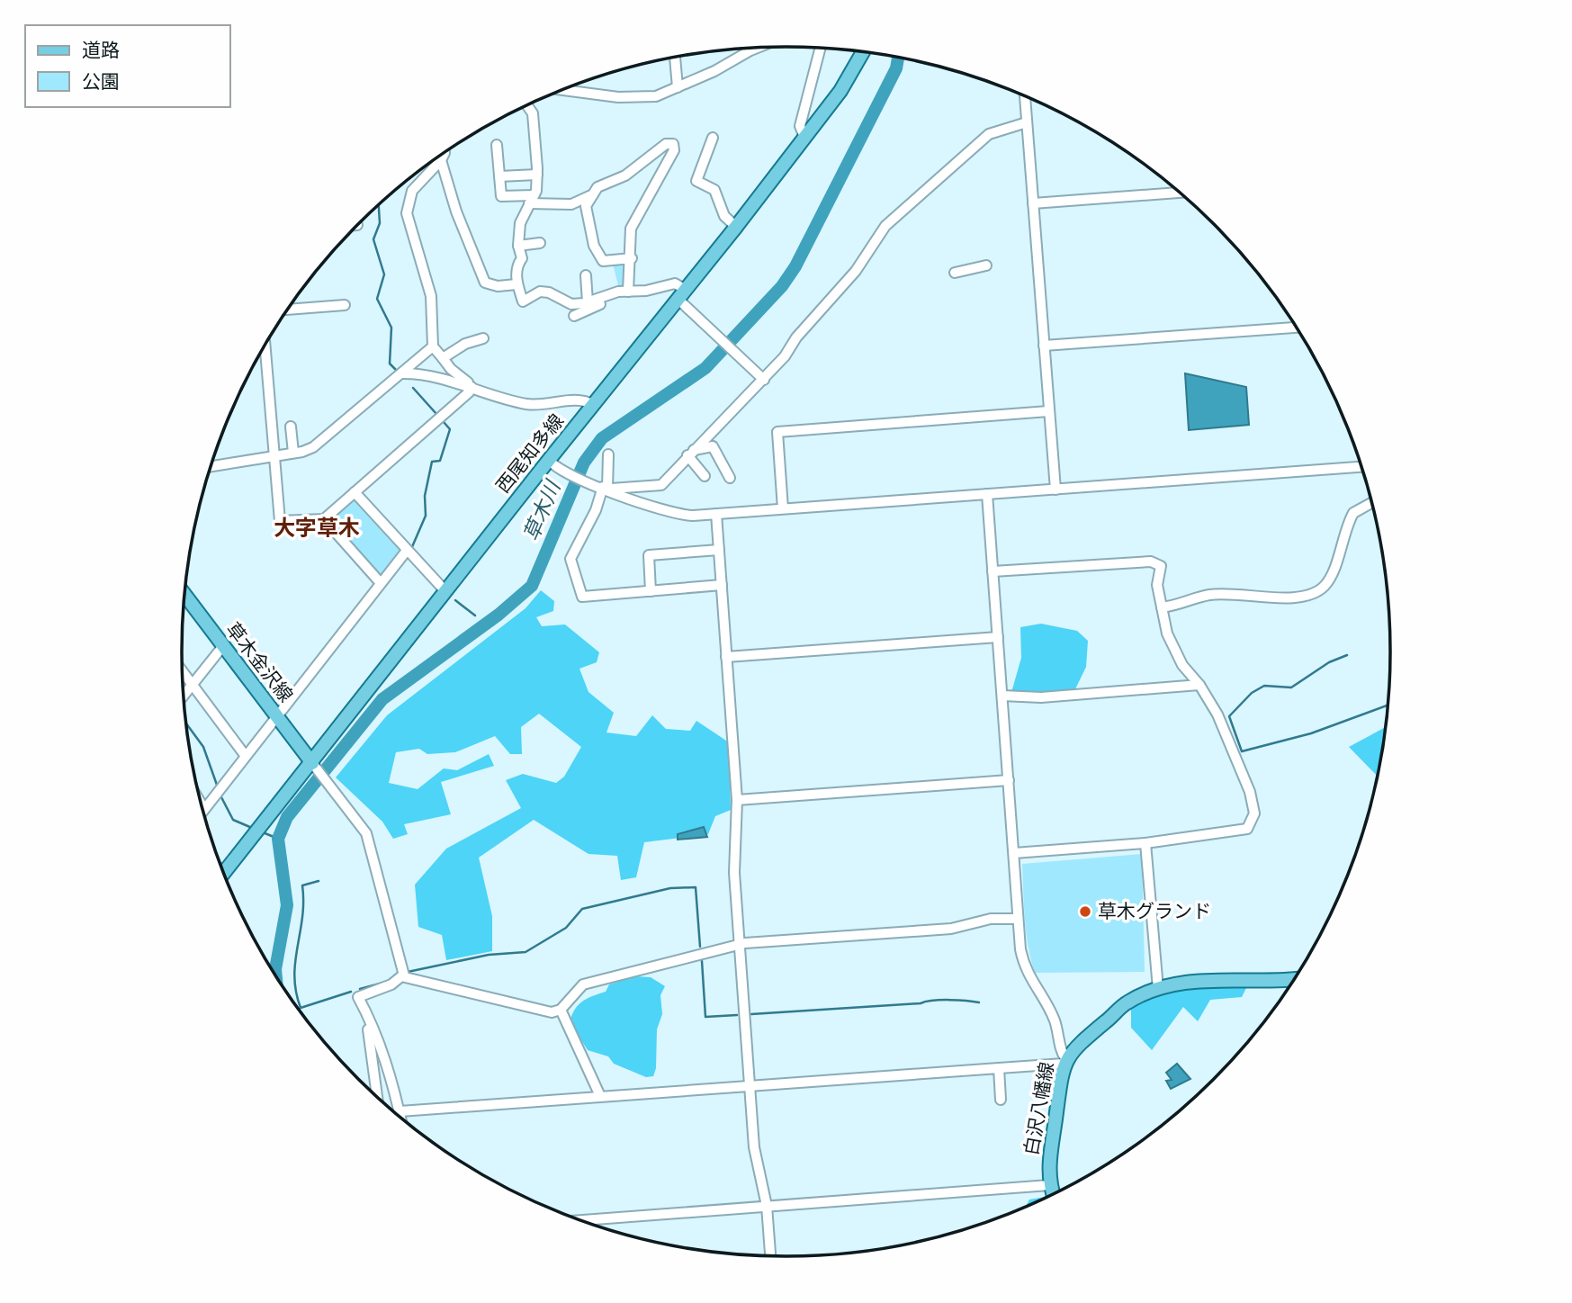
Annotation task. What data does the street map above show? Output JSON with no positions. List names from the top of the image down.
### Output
{
  "streets": {
    "main road": ["西尾知多線", "草木金沢線", "白沢八幡線"]
  },
  "crossings": [
    ["西尾知多線", "草木金沢線"]
  ],
  "districts": ["大字草木"],
  "water": ["草木川"],
  "places": ["草木グランド"],
  "legend": ["道路", "公園"]
}
